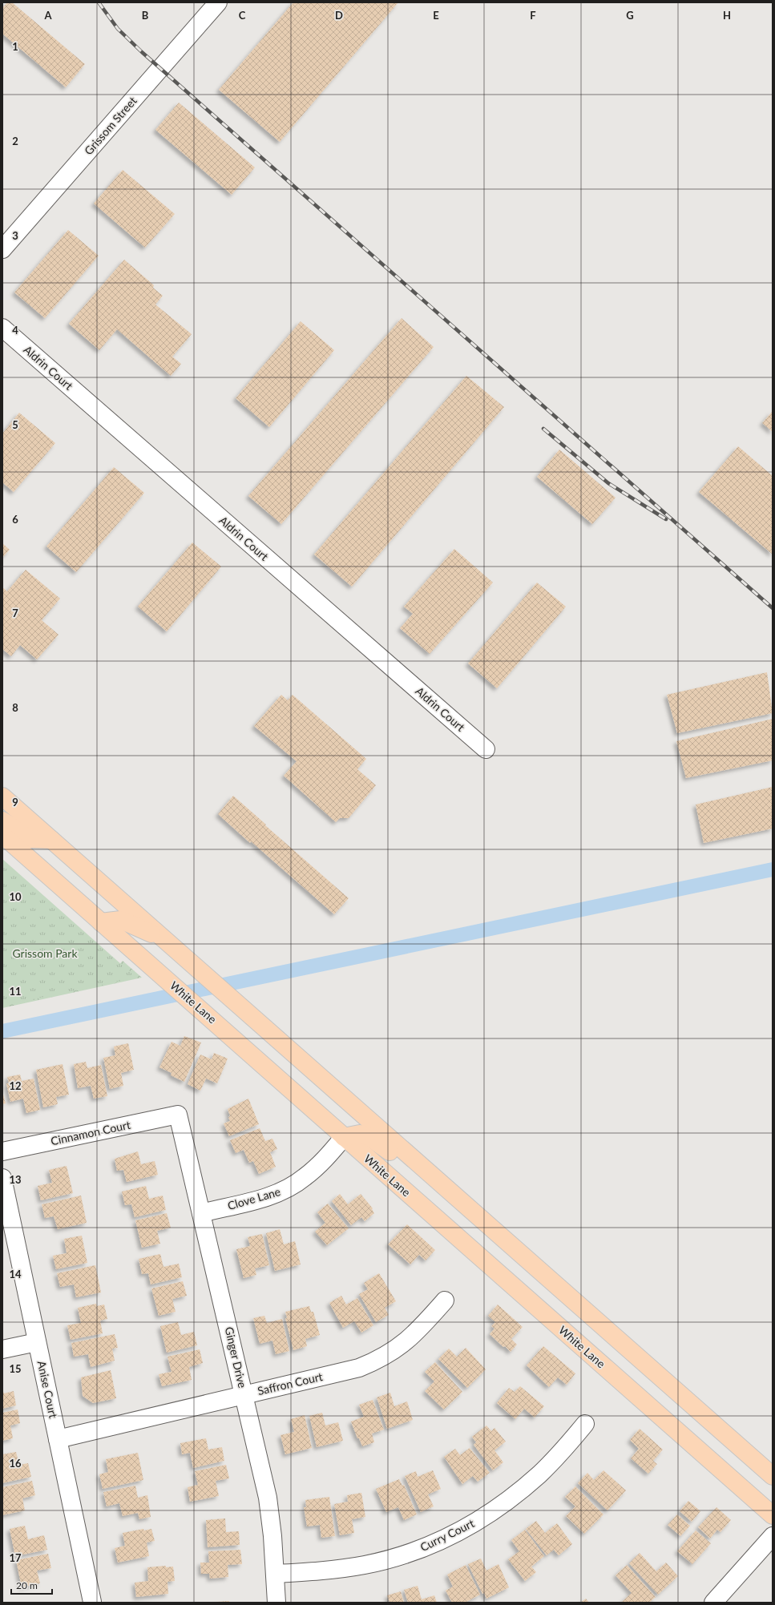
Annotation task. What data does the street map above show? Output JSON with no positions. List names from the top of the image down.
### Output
{
  "streets": {
    "main road": ["White Lane"],
    "street": [
      "Grissom Street",
      "Aldrin Court",
      "Cinnamon Court",
      "Clove Lane",
      "Ginger Drive",
      "Saffron Court",
      "Anise Court",
      "Curry Court"
    ]
  },
  "crossings": [
    ["White Lane", "Clove Lane"],
    ["Cinnamon Court", "Ginger Drive"],
    ["Clove Lane", "Ginger Drive"],
    ["Ginger Drive", "Saffron Court"],
    ["Ginger Drive", "Curry Court"],
    ["Saffron Court", "Anise Court"]
  ],
  "parks": ["Grissom Park"],
  "scale_bar": "20 m",
  "grid": {
    "columns": [
      "A",
      "B",
      "C",
      "D",
      "E",
      "F",
      "G",
      "H"
    ],
    "rows": [
      "1",
      "2",
      "3",
      "4",
      "5",
      "6",
      "7",
      "8",
      "9",
      "10",
      "11",
      "12",
      "13",
      "14",
      "15",
      "16",
      "17"
    ]
  }
}
